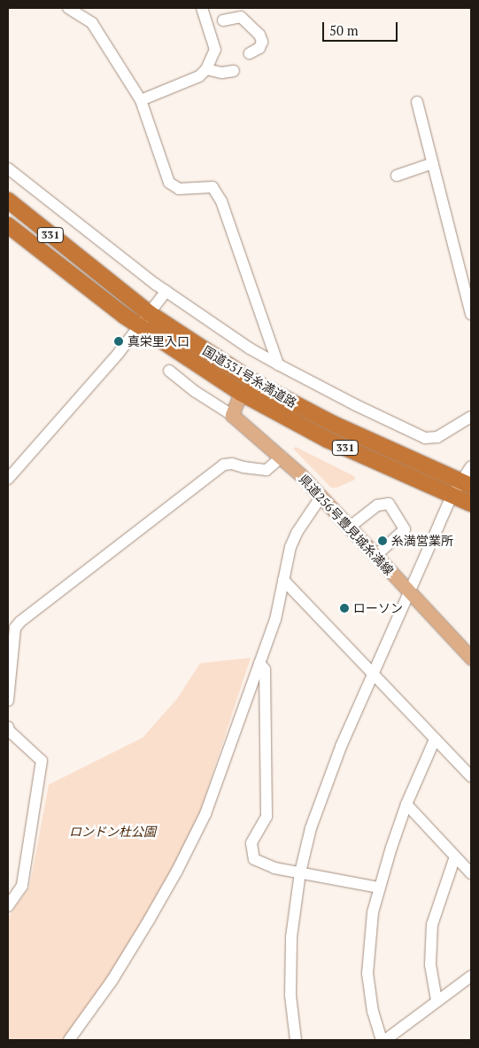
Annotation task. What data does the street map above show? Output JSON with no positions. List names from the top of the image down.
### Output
{
  "streets": {
    "highway": ["331", "国道331号糸満道路"],
    "main road": ["県道256号豊見城糸満線"]
  },
  "parks": ["ロンドン杜公園"],
  "places": ["真栄里入口", "糸満営業所", "ローソン"],
  "scale_bar": "50 m"
}
